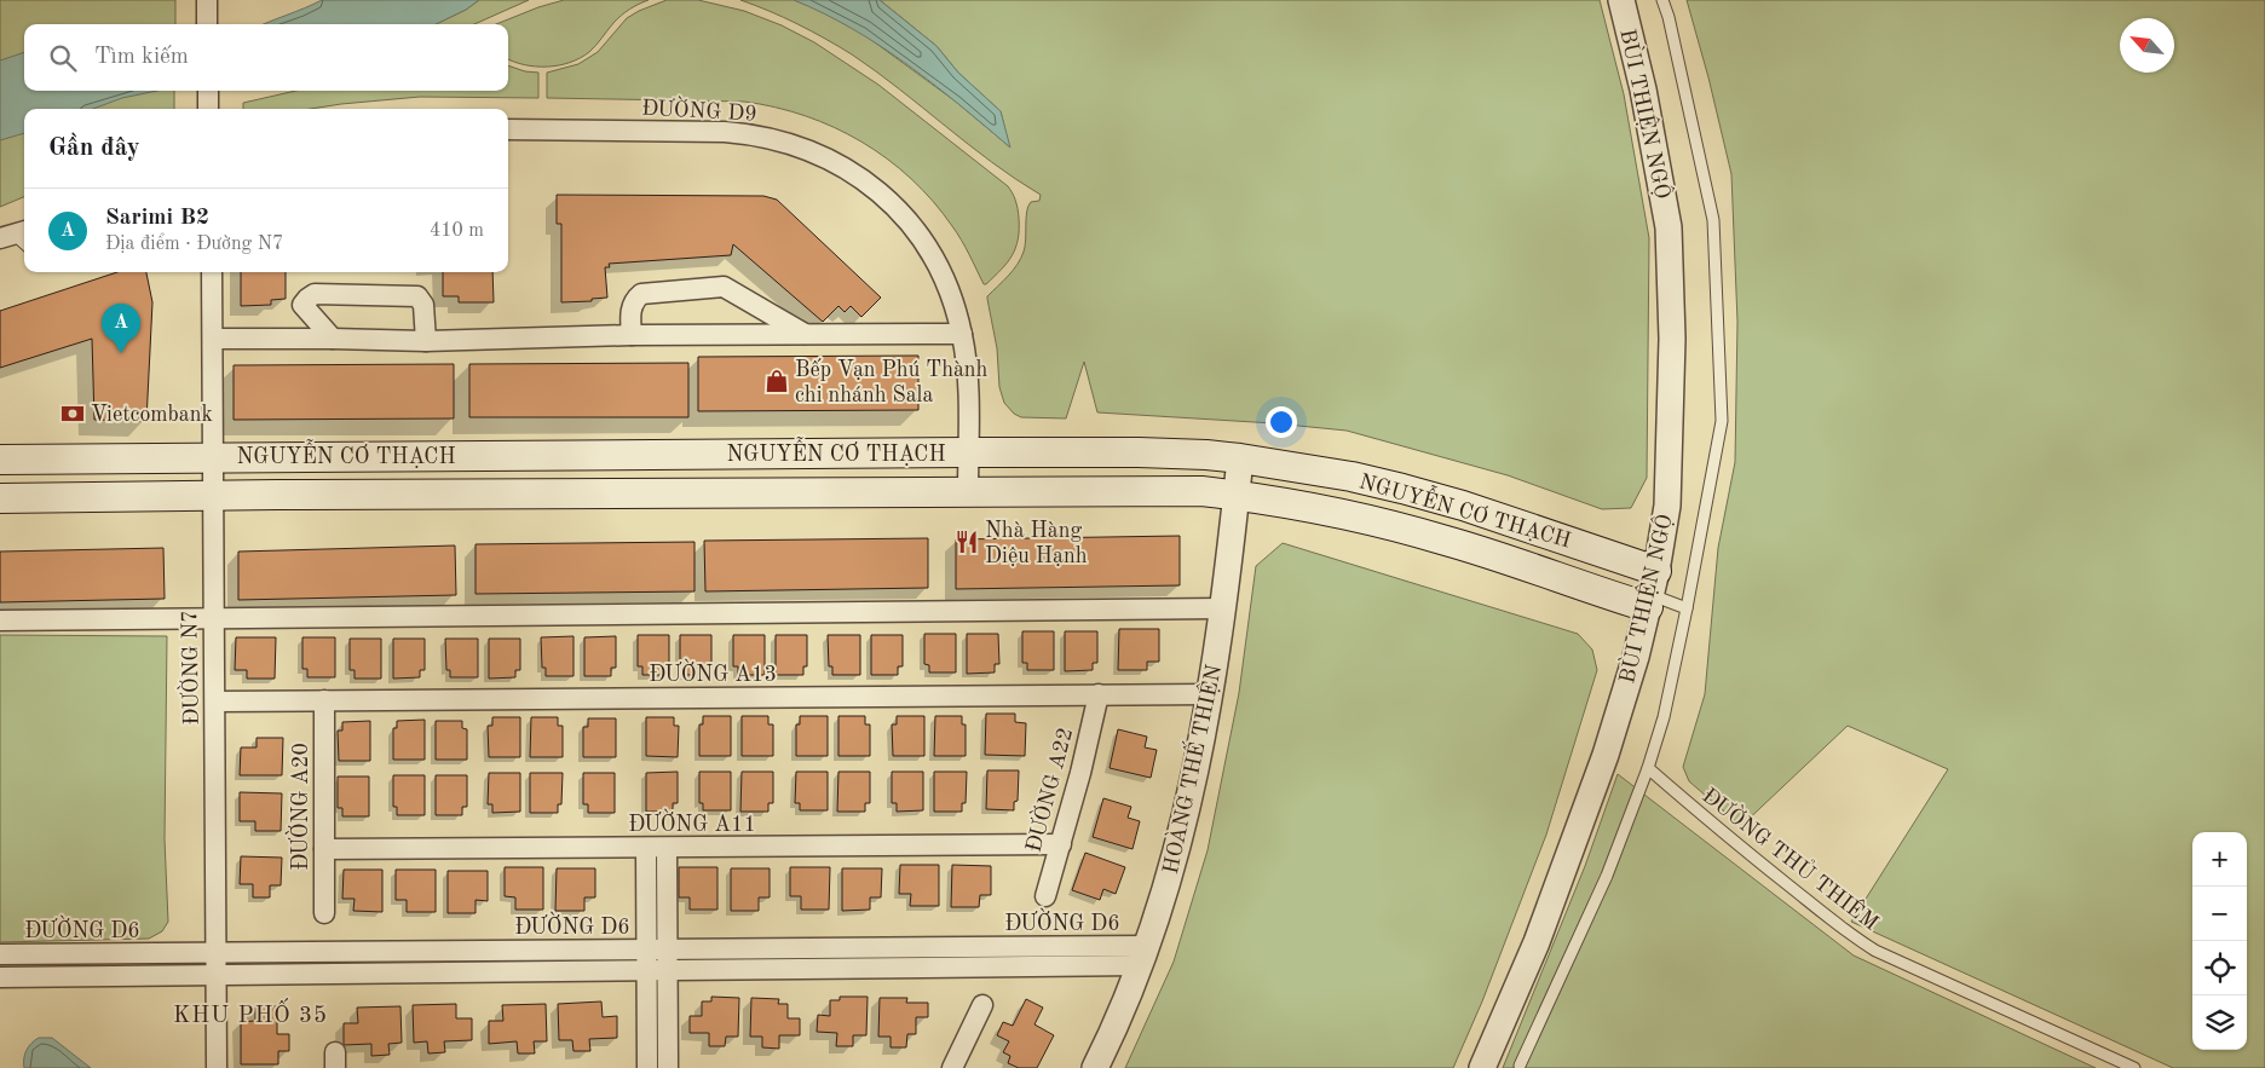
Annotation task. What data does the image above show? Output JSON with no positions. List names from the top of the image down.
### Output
{
  "streets": {
    "main road": ["NGUYỄN CƠ THẠCH"],
    "street": [
      "ĐƯỜNG D9",
      "BÙI THIỆN NGỘ",
      "ĐƯỜNG N7",
      "ĐƯỜNG A13",
      "HOÀNG THẾ THIỆN",
      "ĐƯỜNG A22",
      "ĐƯỜNG A20",
      "ĐƯỜNG A11",
      "ĐƯỜNG D6"
    ],
    "lane": ["ĐƯỜNG THỦ THIÊM"]
  },
  "crossings": [
    ["ĐƯỜNG D9", "NGUYỄN CƠ THẠCH"],
    ["BÙI THIỆN NGỘ", "NGUYỄN CƠ THẠCH"],
    ["NGUYỄN CƠ THẠCH", "ĐƯỜNG N7"],
    ["NGUYỄN CƠ THẠCH", "HOÀNG THẾ THIỆN"],
    ["ĐƯỜNG N7", "ĐƯỜNG A13"],
    ["ĐƯỜNG N7", "ĐƯỜNG D6"],
    ["ĐƯỜNG A13", "HOÀNG THẾ THIỆN"],
    ["ĐƯỜNG A13", "ĐƯỜNG A22"],
    ["ĐƯỜNG A13", "ĐƯỜNG A20"],
    ["HOÀNG THẾ THIỆN", "ĐƯỜNG D6"],
    ["ĐƯỜNG A22", "ĐƯỜNG A11"],
    ["ĐƯỜNG A20", "ĐƯỜNG A11"]
  ],
  "districts": ["KHU PHỐ 35"],
  "places": {
    "shop": ["Bếp Vạn Phú Thành chi nhánh Sala"],
    "bank": ["Vietcombank"],
    "restaurant": ["Nhà Hàng Diệu Hạnh"]
  },
  "north": "top left",
  "page": {
    "search": "Tìm kiếm",
    "heading": "Gần đây",
    "list": [
      {
        "mark": "A",
        "name": "Sarimi B2",
        "note": "Địa điểm · Đường N7",
        "value": "410 m"
      }
    ],
    "pins": "A",
    "map_buttons": ["+", "−"]
  }
}
